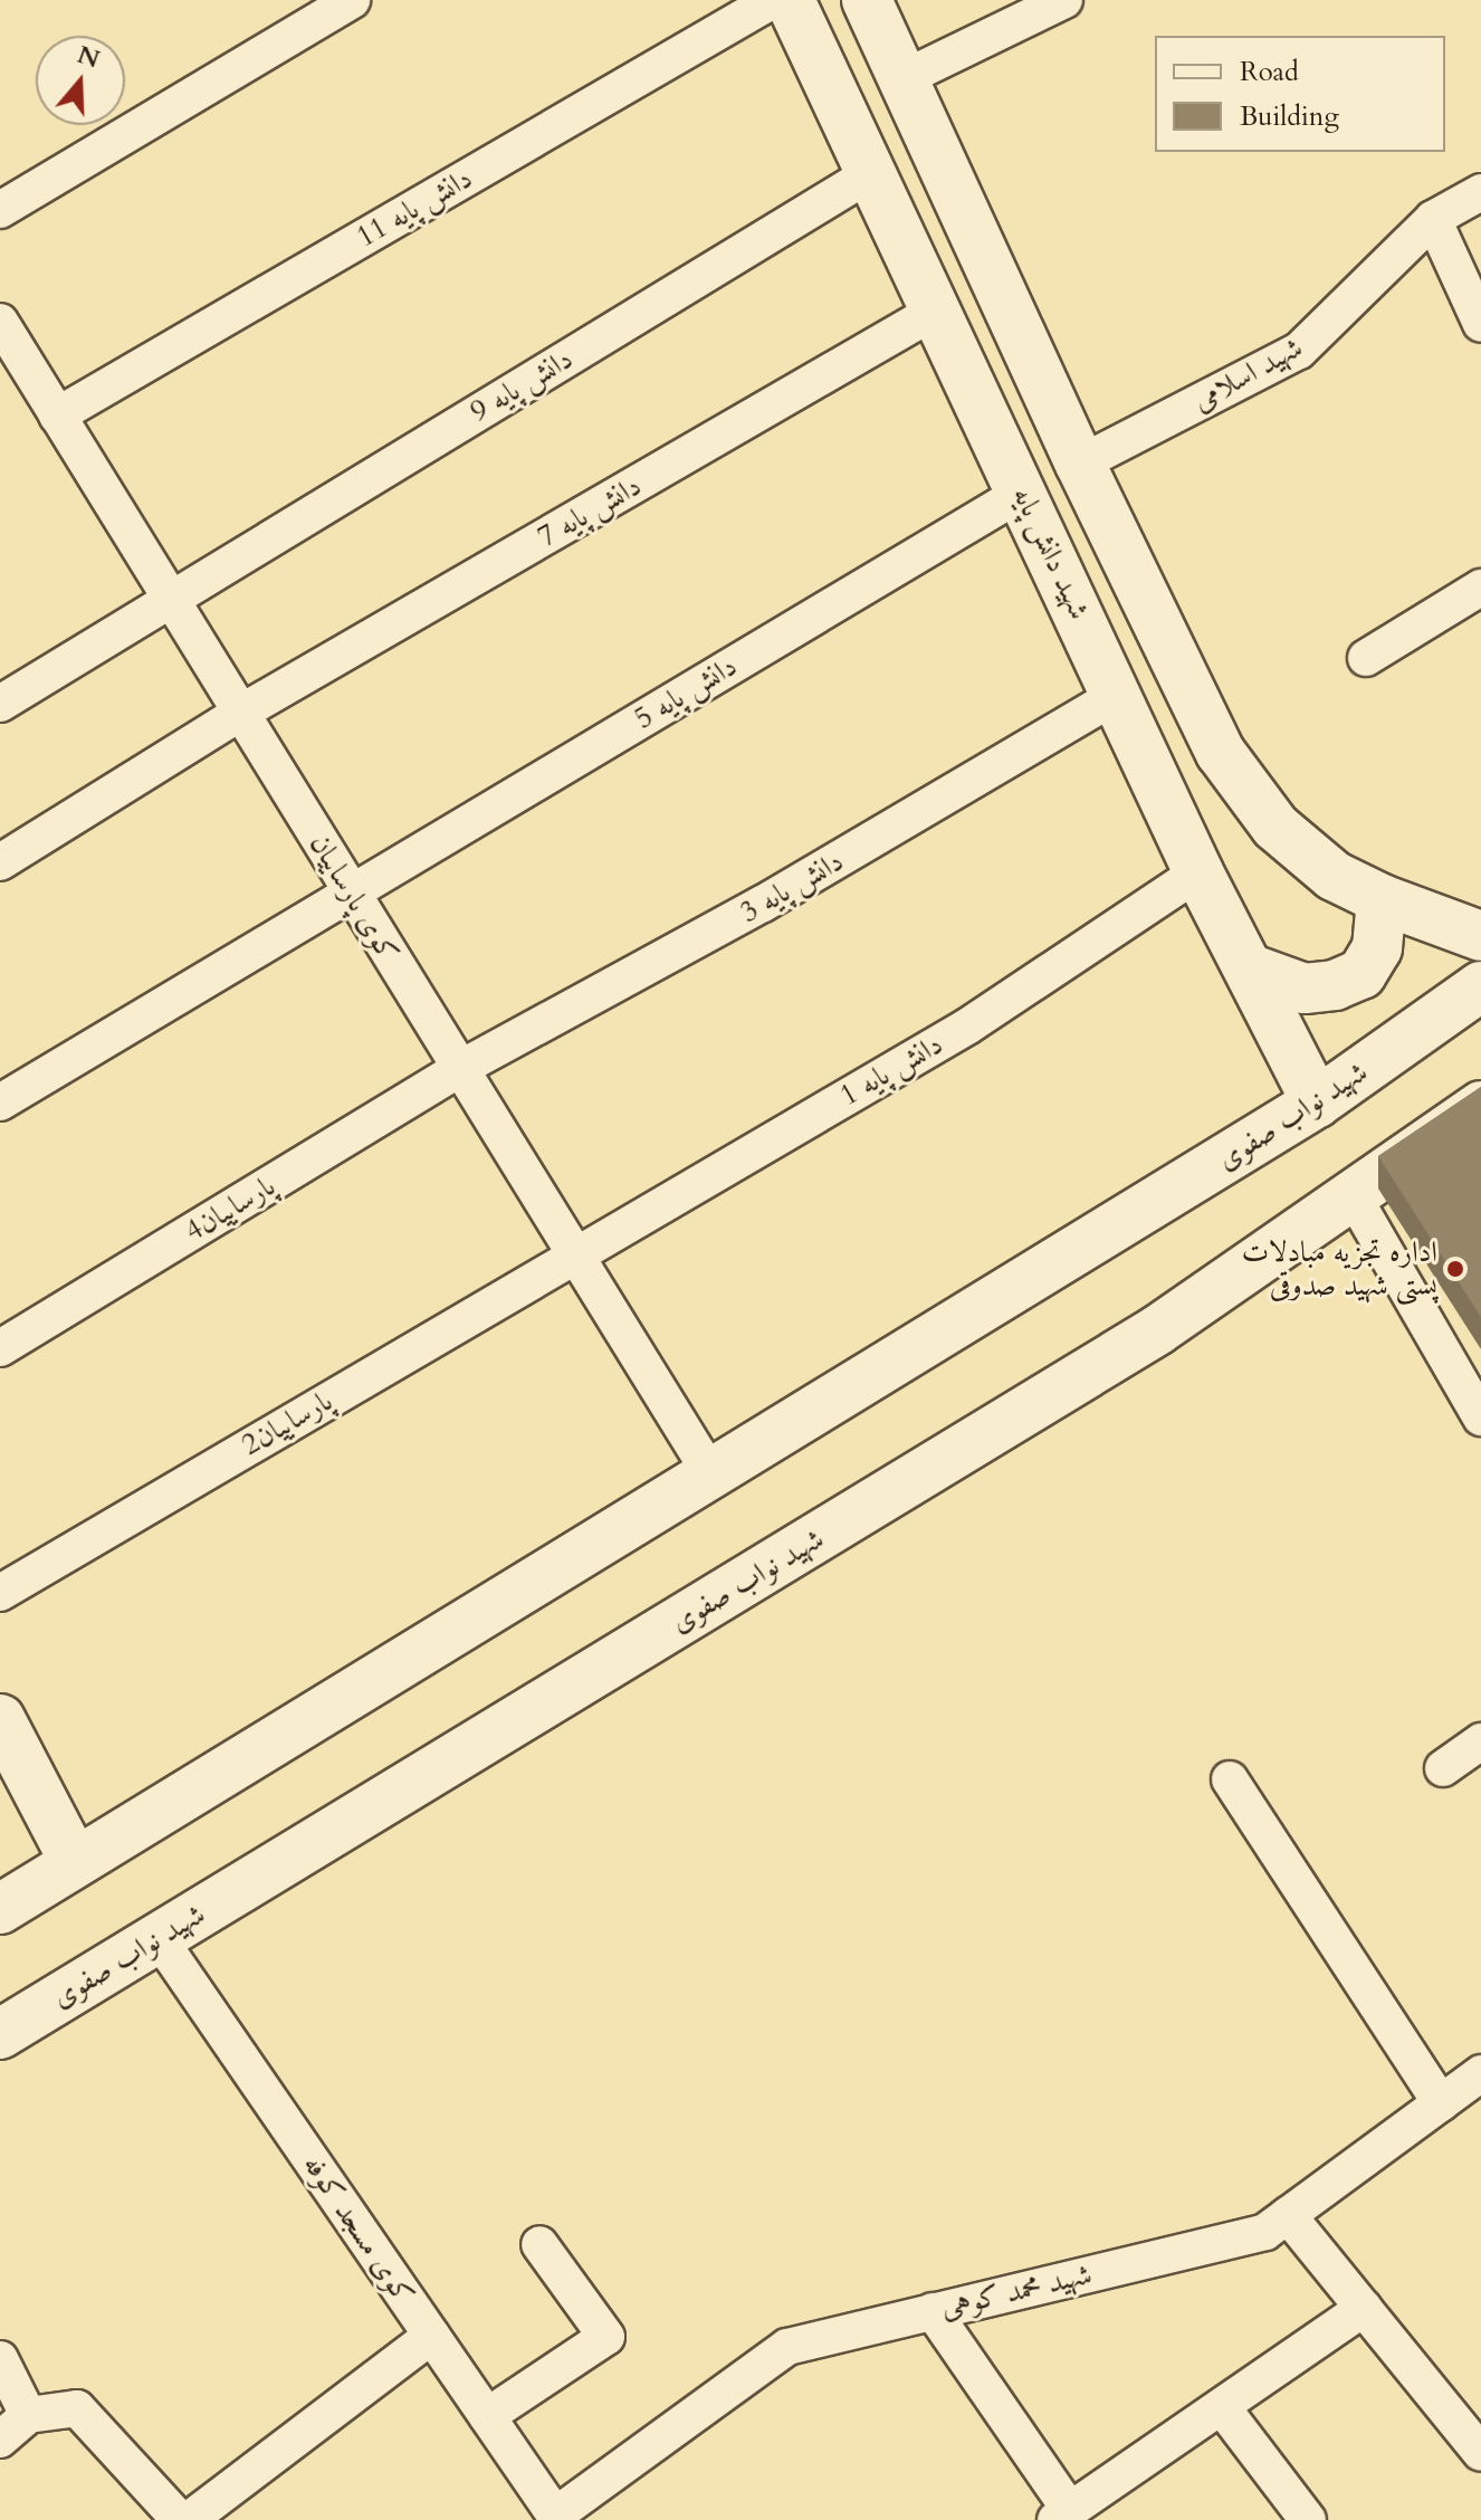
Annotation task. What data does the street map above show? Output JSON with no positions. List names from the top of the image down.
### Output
{
  "streets": {
    "main road": ["شهید دانش پایه", "شهید نواب صفوی"],
    "street": [
      "دانش پایه 11",
      "شهید اسلامی",
      "دانش پایه 9",
      "دانش پایه 7",
      "دانش پایه 5",
      "دانش پایه 3",
      "کوی پارساییان",
      "دانش پایه 1",
      "پارساییان4",
      "پارساییان2",
      "کوی مسجد کوفه",
      "شهید محمد کوهی"
    ]
  },
  "crossings": [
    ["دانش پایه 11", "کوی پارساییان"],
    ["دانش پایه 9", "شهید دانش پایه"],
    ["دانش پایه 9", "کوی پارساییان"],
    ["دانش پایه 7", "شهید دانش پایه"],
    ["دانش پایه 7", "کوی پارساییان"],
    ["شهید دانش پایه", "دانش پایه 5"],
    ["شهید دانش پایه", "دانش پایه 3"],
    ["شهید دانش پایه", "دانش پایه 1"],
    ["شهید دانش پایه", "شهید نواب صفوی"],
    ["دانش پایه 5", "کوی پارساییان"],
    ["دانش پایه 3", "کوی پارساییان"],
    ["دانش پایه 3", "پارساییان4"],
    ["کوی پارساییان", "دانش پایه 1"],
    ["کوی پارساییان", "شهید نواب صفوی"],
    ["کوی پارساییان", "پارساییان4"],
    ["کوی پارساییان", "پارساییان2"],
    ["دانش پایه 1", "پارساییان2"],
    ["شهید نواب صفوی", "کوی مسجد کوفه"],
    ["کوی مسجد کوفه", "شهید محمد کوهی"]
  ],
  "places": ["اداره تجزیه مبادلات پستی شهید صدوقی"],
  "legend": ["Road", "Building"],
  "north": "top"
}
